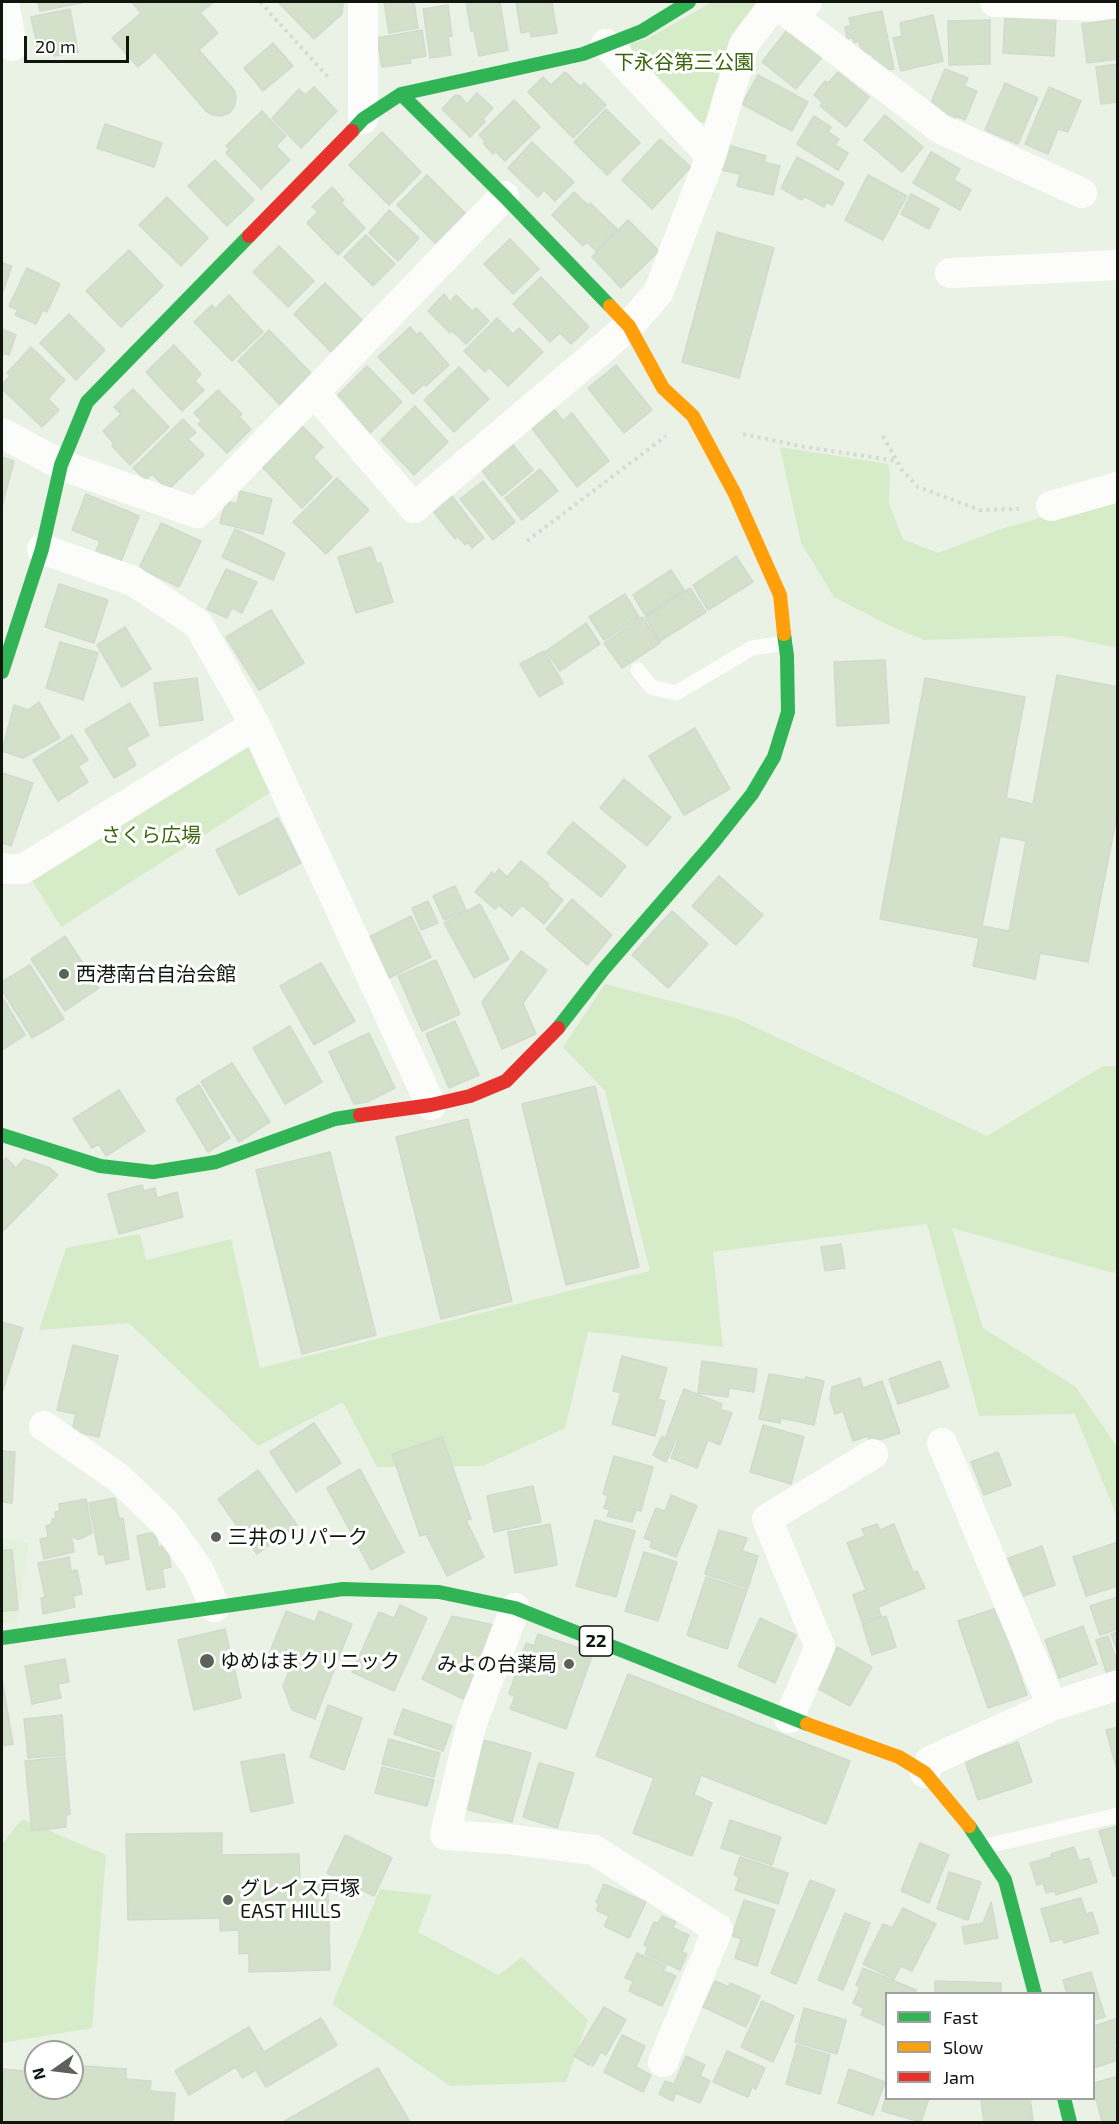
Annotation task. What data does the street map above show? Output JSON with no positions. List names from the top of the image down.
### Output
{
  "streets": {
    "street": ["22"]
  },
  "parks": ["下永谷第三公園", "さくら広場"],
  "places": [
    "西港南台自治会館",
    "三井のリパーク",
    "ゆめはまクリニック",
    "みよの台薬局",
    "グレイス戸塚 EAST HILLS"
  ],
  "legend": ["Fast", "Slow", "Jam"],
  "scale_bar": "20 m",
  "north": "left"
}
